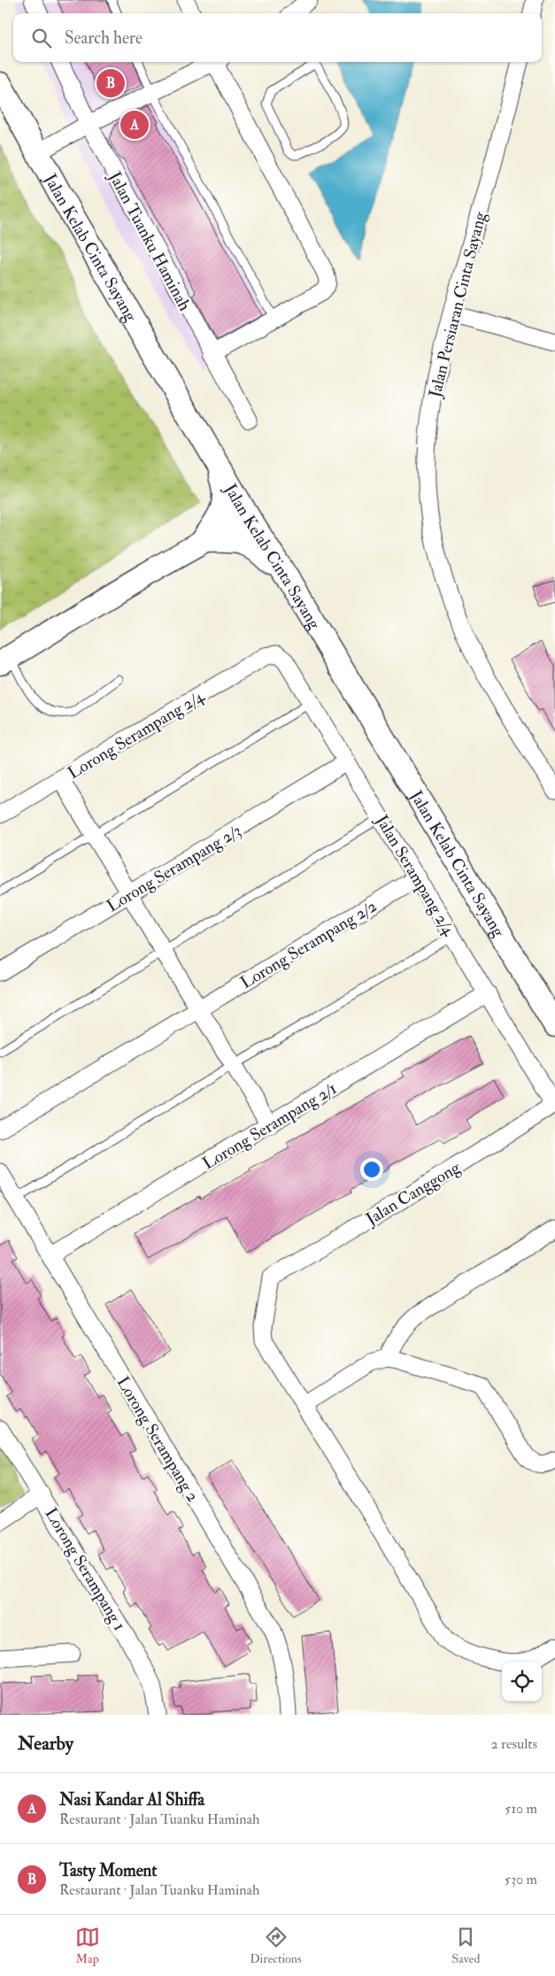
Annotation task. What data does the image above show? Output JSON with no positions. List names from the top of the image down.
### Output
{
  "streets": {
    "main road": ["Jalan Kelab Cinta Sayang"],
    "street": [
      "Jalan Tuanku Haminah",
      "Jalan Persiaran Cinta Sayang",
      "Lorong Serampang 2/4",
      "Lorong Serampang 2/3",
      "Jalan Serampang 2/4",
      "Lorong Serampang 2/2",
      "Lorong Serampang 2/1",
      "Jalan Canggong",
      "Lorong Serampang 2",
      "Lorong Serampang 1"
    ]
  },
  "crossings": [
    ["Lorong Serampang 2/4", "Jalan Serampang 2/4"],
    ["Lorong Serampang 2/3", "Jalan Serampang 2/4"],
    ["Jalan Serampang 2/4", "Lorong Serampang 2/2"],
    ["Jalan Serampang 2/4", "Lorong Serampang 2/1"],
    ["Jalan Serampang 2/4", "Jalan Canggong"],
    ["Lorong Serampang 2/1", "Lorong Serampang 2"]
  ],
  "page": {
    "search": "Search here",
    "pins": ["B", "A"],
    "heading": ["Nearby", "2 results"],
    "list": [
      {
        "mark": "A",
        "name": "Nasi Kandar Al Shiffa",
        "note": "Restaurant · Jalan Tuanku Haminah",
        "value": "510 m"
      },
      {
        "mark": "B",
        "name": "Tasty Moment",
        "note": "Restaurant · Jalan Tuanku Haminah",
        "value": "530 m"
      }
    ],
    "nav": ["Map", "Directions", "Saved"]
  }
}
